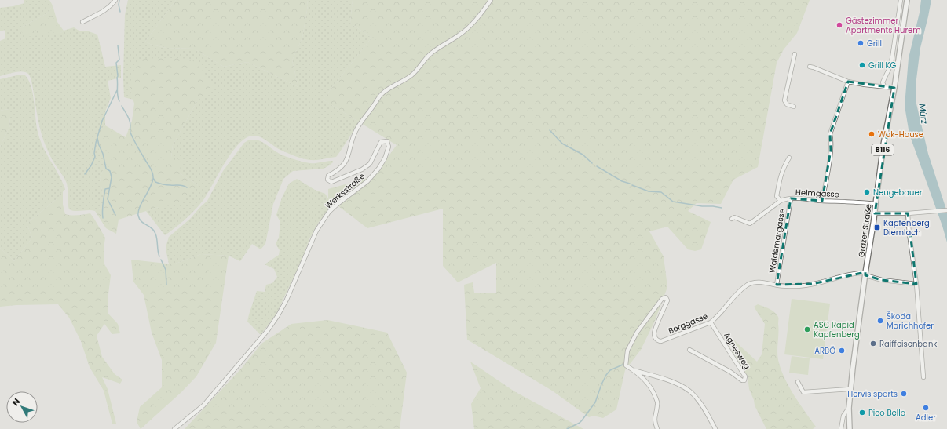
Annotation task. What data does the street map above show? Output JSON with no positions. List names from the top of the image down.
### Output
{
  "streets": {
    "main road": ["B116", "Grazer Straße"],
    "street": [
      "Werksstraße",
      "Heimgasse",
      "Waldemargasse",
      "Berggasse",
      "Agnesweg"
    ]
  },
  "crossings": [
    ["Heimgasse", "Grazer Straße"],
    ["Heimgasse", "Waldemargasse"],
    ["Grazer Straße", "Berggasse"],
    ["Waldemargasse", "Berggasse"],
    ["Berggasse", "Agnesweg"]
  ],
  "water": ["Mürz"],
  "places": {
    "other": [
      "Gästezimmer Apartments Hurem",
      "Grill",
      "Grill KG",
      "Wok-House",
      "Neugebauer",
      "Škoda Marichhofer",
      "ASC Rapid Kapfenberg",
      "Raiffeisenbank",
      "ARBÖ",
      "Hervis sports",
      "Adler",
      "Pico Bello"
    ],
    "transit": ["Kapfenberg Diemlach"]
  },
  "north": "top left"
}
